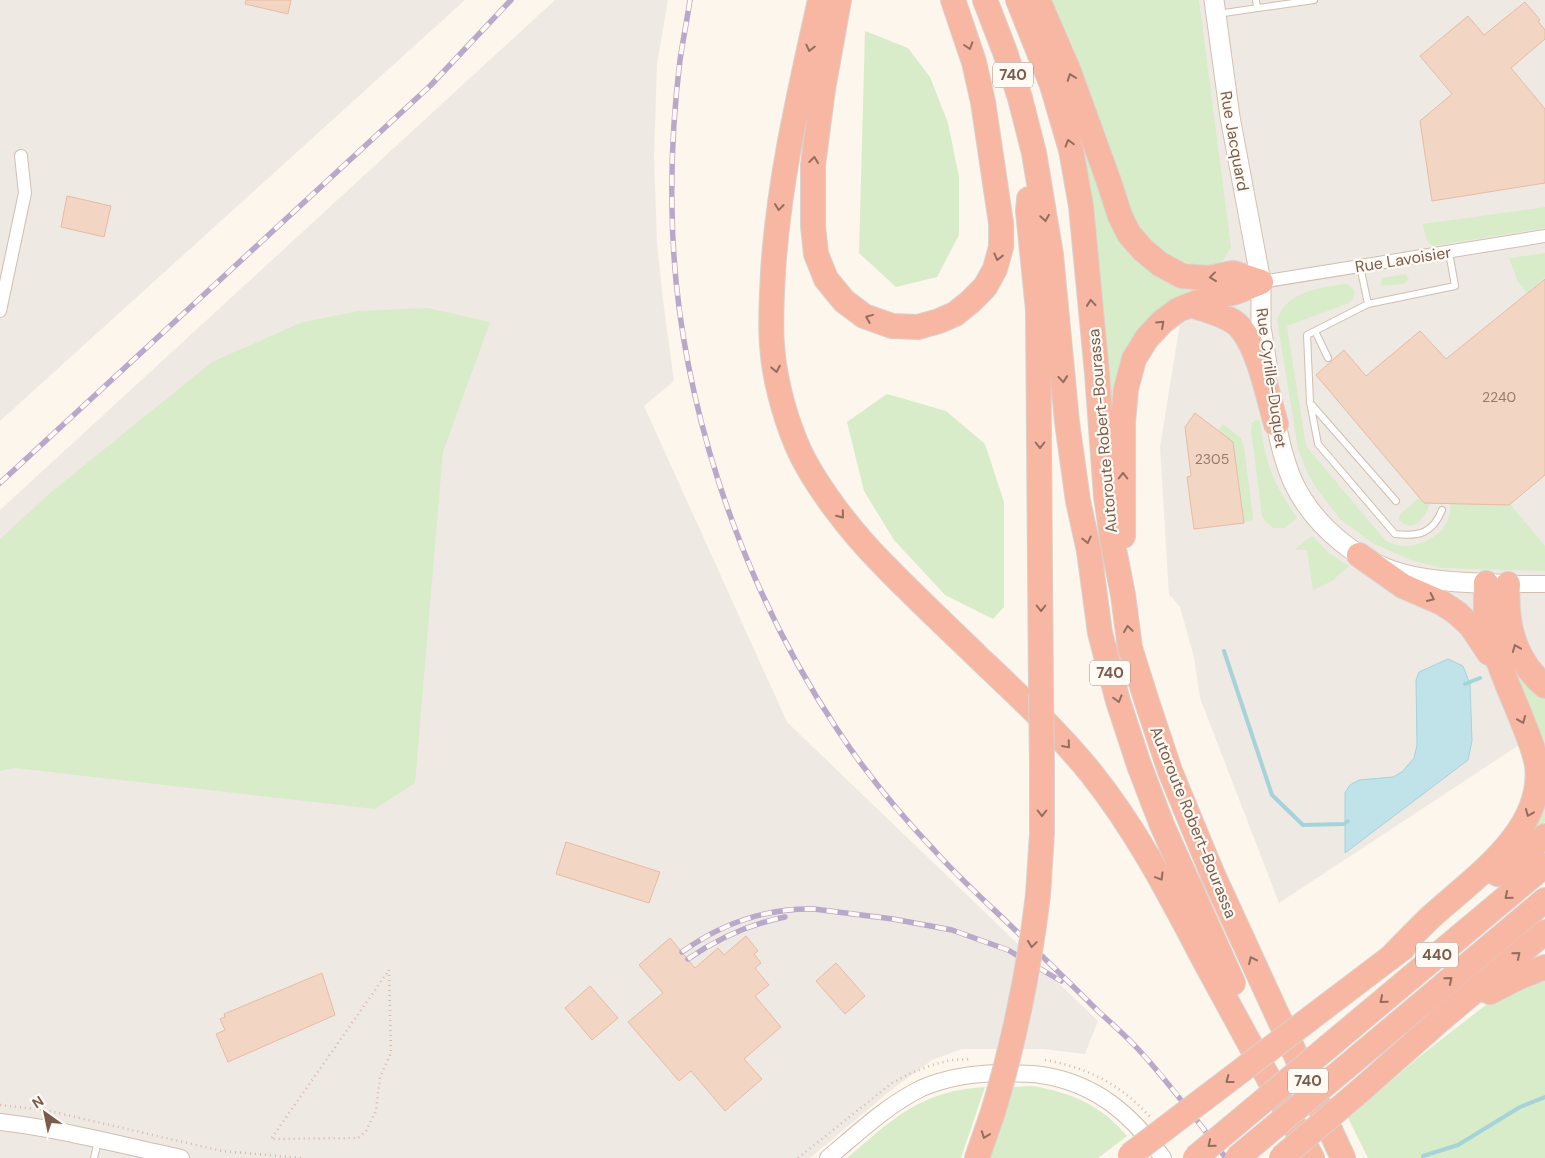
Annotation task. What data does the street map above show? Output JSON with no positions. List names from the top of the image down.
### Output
{
  "streets": {
    "highway": ["740", "Autoroute Robert-Bourassa", "440"],
    "main road": ["Rue Jacquard", "Rue Cyrille-Duquet"],
    "street": ["Rue Lavoisier"]
  },
  "crossings": [
    ["Rue Jacquard", "Rue Lavoisier"],
    ["Rue Jacquard", "Rue Cyrille-Duquet"],
    ["Rue Lavoisier", "Rue Cyrille-Duquet"]
  ],
  "house_numbers": ["2240", "2305"],
  "north": "top left"
}
